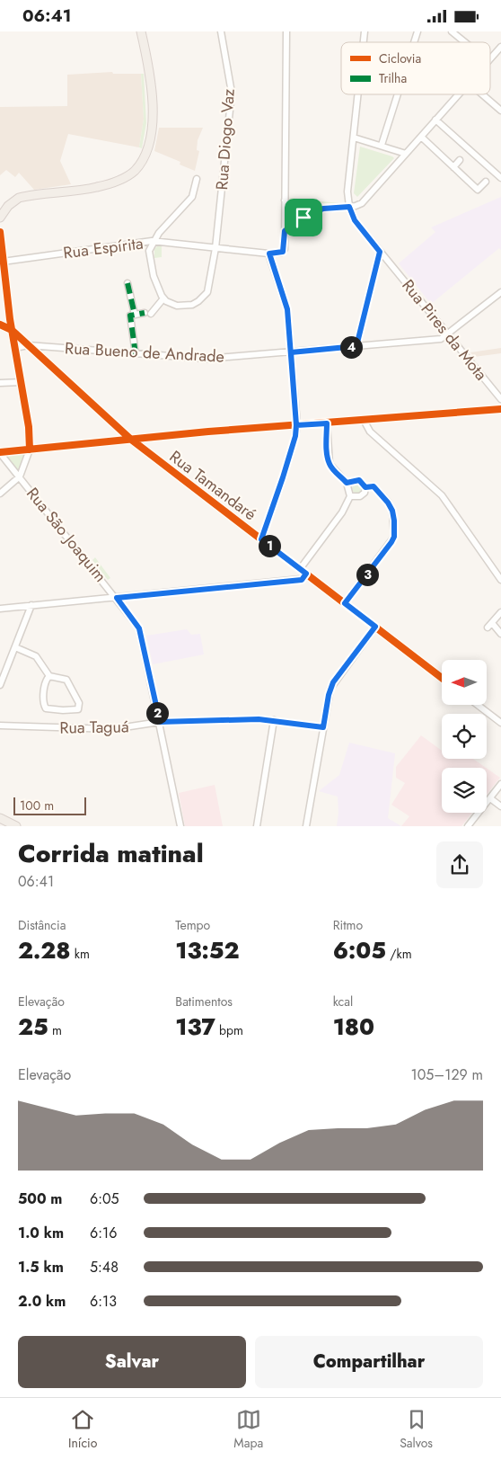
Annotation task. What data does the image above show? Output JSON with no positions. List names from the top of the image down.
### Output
{
  "streets": {
    "street": [
      "Rua Diogo Vaz",
      "Rua Espírita",
      "Rua Pires da Mota",
      "Rua Bueno de Andrade",
      "Rua Tamandaré",
      "Rua São Joaquim",
      "Rua Taguá"
    ]
  },
  "crossings": [
    ["Rua Pires da Mota", "Rua Bueno de Andrade"],
    ["Rua Bueno de Andrade", "Rua Tamandaré"],
    ["Rua São Joaquim", "Rua Taguá"]
  ],
  "legend": ["Ciclovia", "Trilha"],
  "scale_bar": "100 m",
  "north": "left",
  "page": {
    "status": "06:41",
    "pins": [
      "4",
      "1",
      "3",
      "2"
    ],
    "scale": "100 m",
    "heading": ["Corrida matinal", "06:41"],
    "stats": [
      ["Distância", "2.28 km"],
      ["Tempo", "13:52"],
      ["Ritmo", "6:05 /km"],
      ["Elevação", "25 m"],
      ["Batimentos", "137 bpm"],
      ["kcal", "180"]
    ],
    "chart": ["Elevação", "105–129 m"],
    "list": [
      {
        "name": "500 m",
        "note": "6:05"
      },
      {
        "name": "1.0 km",
        "note": "6:16"
      },
      {
        "name": "1.5 km",
        "note": "5:48"
      },
      {
        "name": "2.0 km",
        "note": "6:13"
      }
    ],
    "buttons": ["Salvar", "Compartilhar"],
    "tabs": ["Início", "Mapa", "Salvos"]
  }
}
